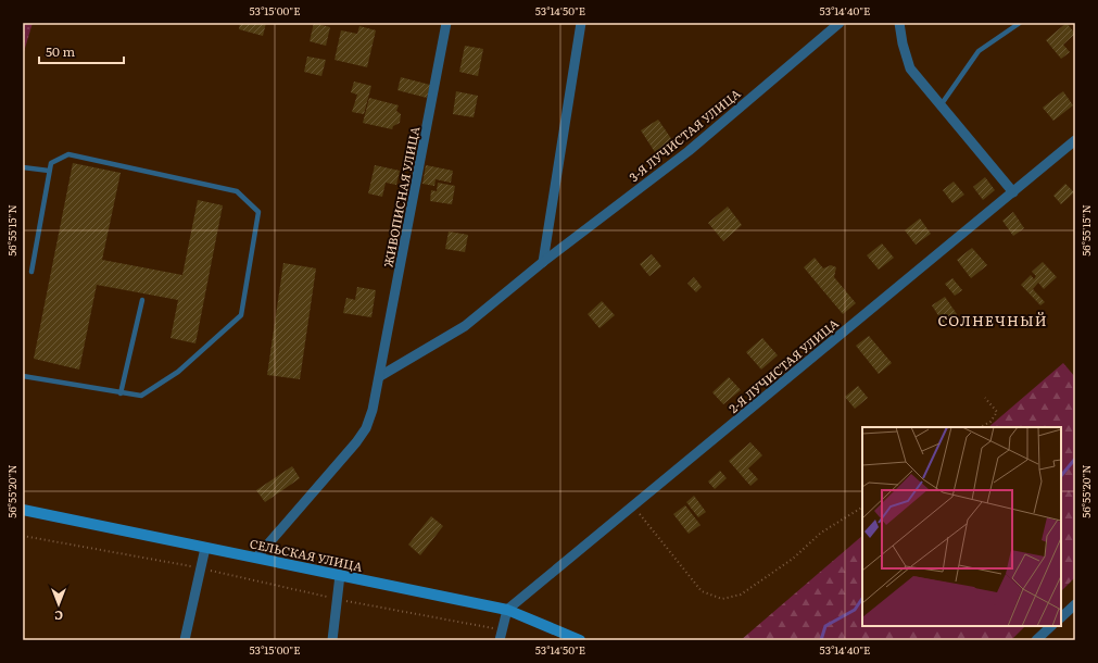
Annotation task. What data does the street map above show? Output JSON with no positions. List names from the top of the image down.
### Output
{
  "streets": {
    "street": [
      "3-Я ЛУЧИСТАЯ УЛИЦА",
      "ЖИВОПИСНАЯ УЛИЦА",
      "2-Я ЛУЧИСТАЯ УЛИЦА",
      "СЕЛЬСКАЯ УЛИЦА"
    ]
  },
  "crossings": [
    ["3-Я ЛУЧИСТАЯ УЛИЦА", "ЖИВОПИСНАЯ УЛИЦА"],
    ["ЖИВОПИСНАЯ УЛИЦА", "СЕЛЬСКАЯ УЛИЦА"],
    ["2-Я ЛУЧИСТАЯ УЛИЦА", "СЕЛЬСКАЯ УЛИЦА"]
  ],
  "districts": ["СОЛНЕЧНЫЙ"],
  "scale_bar": "50 m",
  "north": "bottom",
  "coordinates": [
    "53°15'00\"E",
    "53°14'50\"E",
    "53°14'40\"E",
    "56°55'15\"N",
    "56°55'20\"N"
  ]
}
